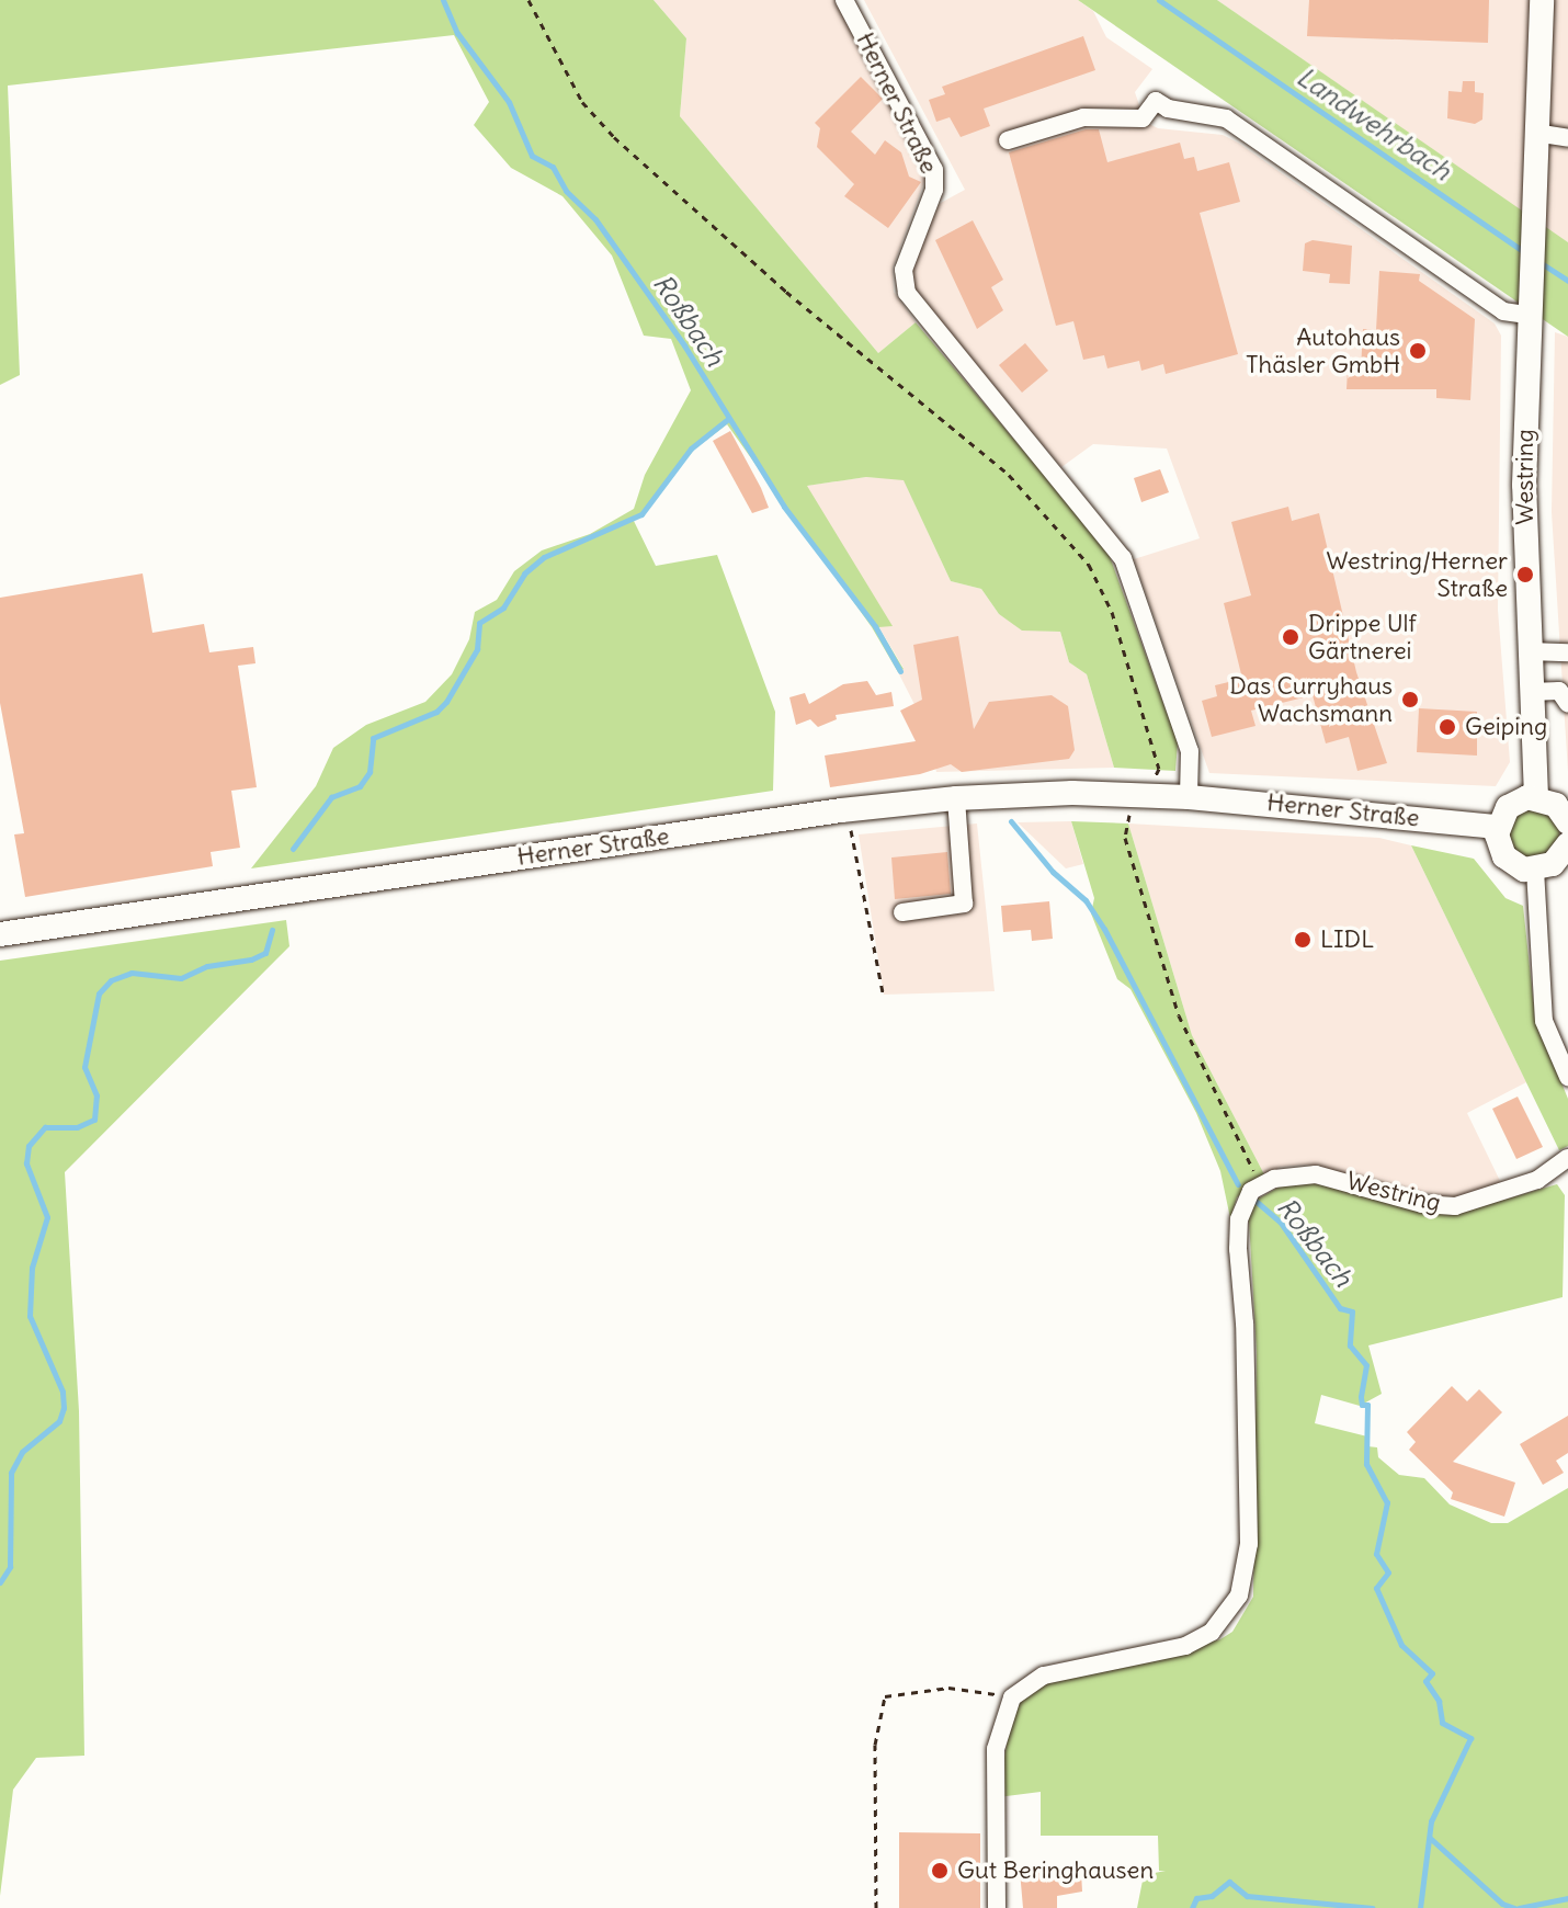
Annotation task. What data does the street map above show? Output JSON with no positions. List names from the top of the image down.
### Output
{
  "streets": {
    "main road": ["Herner Straße", "Westring"]
  },
  "water": ["Landwehrbach", "Roßbach"],
  "places": [
    "Autohaus Thäsler GmbH",
    "Westring/Herner Straße",
    "Drippe Ulf Gärtnerei",
    "Das Curryhaus Wachsmann",
    "Geiping",
    "LIDL",
    "Gut Beringhausen"
  ]
}
